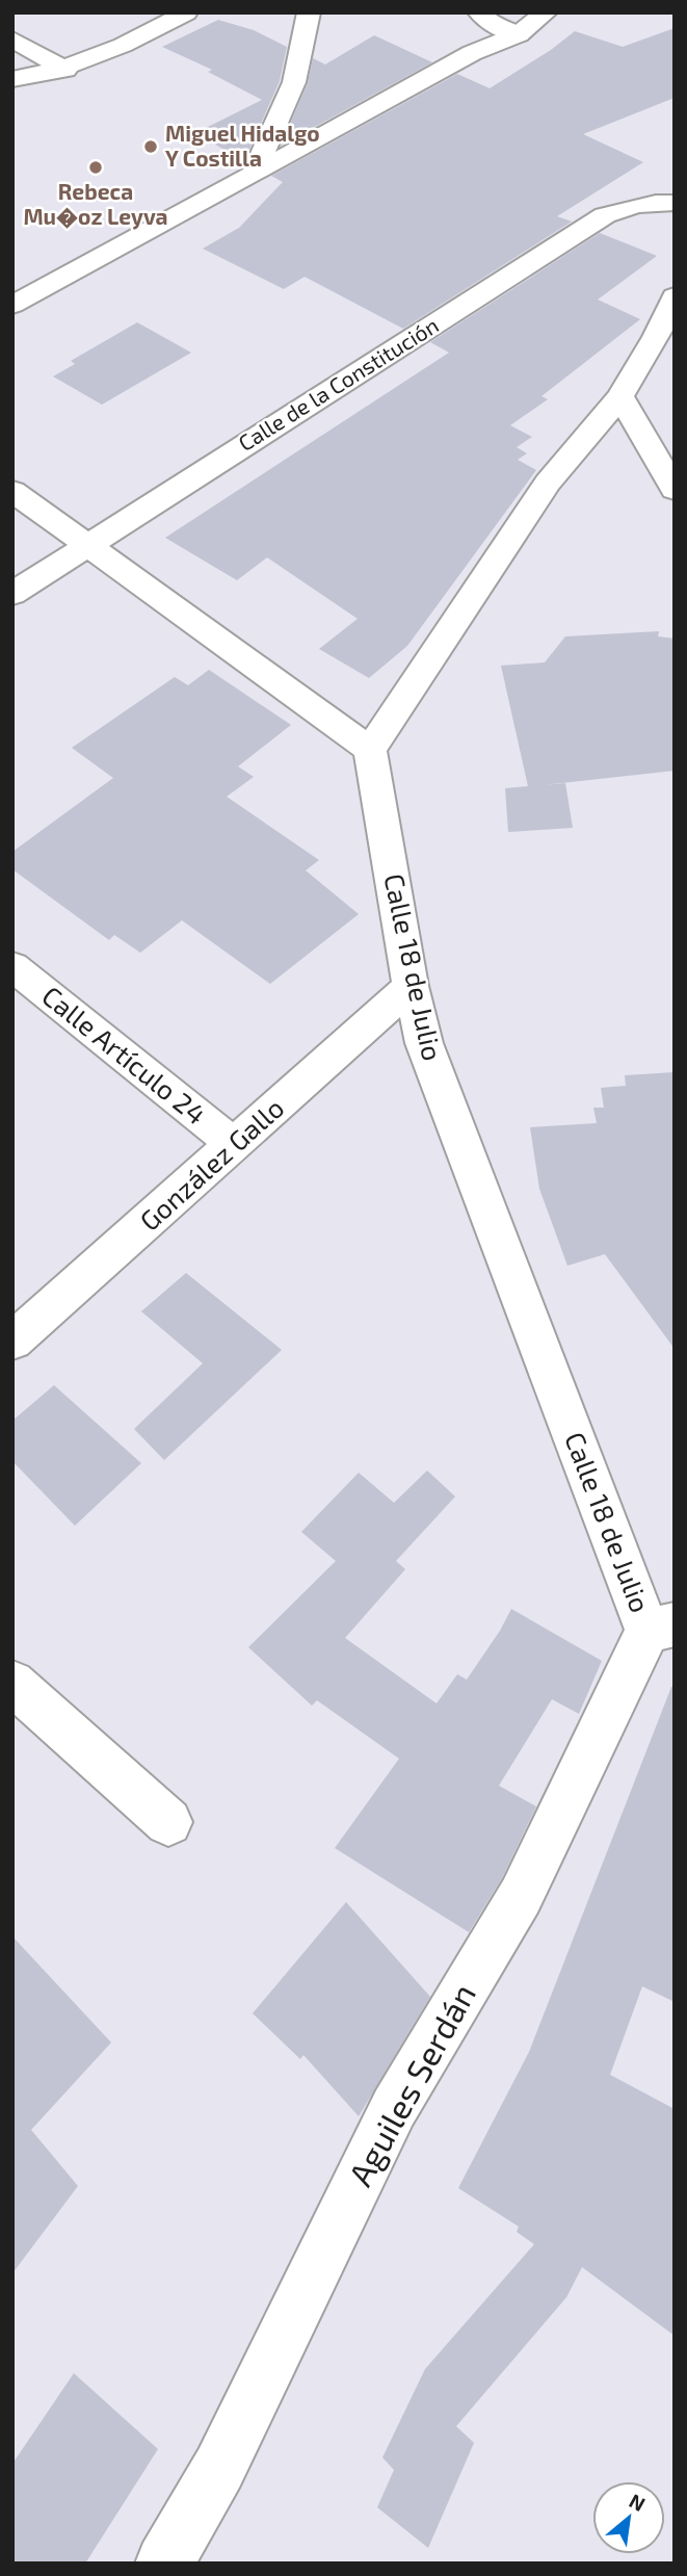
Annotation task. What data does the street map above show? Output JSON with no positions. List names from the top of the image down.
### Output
{
  "streets": {
    "street": [
      "Calle de la Constitución",
      "Calle 18 de Julio",
      "Calle Artículo 24",
      "González Gallo",
      "Aguiles Serdán"
    ]
  },
  "crossings": [
    ["Calle 18 de Julio", "González Gallo"],
    ["Calle 18 de Julio", "Aguiles Serdán"],
    ["Calle Artículo 24", "González Gallo"]
  ],
  "places": ["Miguel Hidalgo Y Costilla", "Rebeca Mu�oz Leyva"],
  "north": "top right"
}
